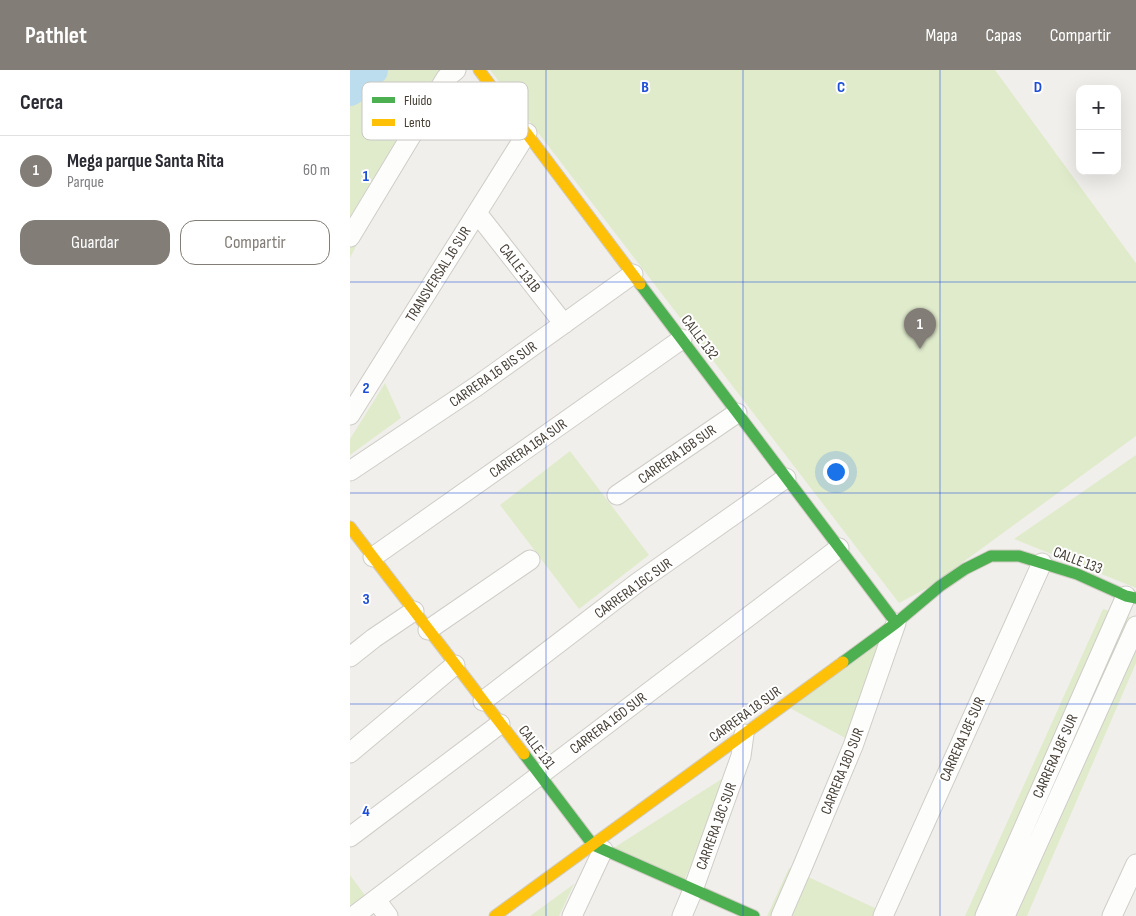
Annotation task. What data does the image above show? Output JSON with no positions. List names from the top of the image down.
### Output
{
  "streets": {
    "street": [
      "CALLE 131B",
      "TRANSVERSAL 16 SUR",
      "CALLE 132",
      "CARRERA 16 BIS SUR",
      "CARRERA 16A SUR",
      "CARRERA 16B SUR",
      "CALLE 133",
      "CARRERA 16C SUR",
      "CARRERA 18 SUR",
      "CARRERA 16D SUR",
      "CARRERA 18E SUR",
      "CALLE 131",
      "CARRERA 18F SUR",
      "CARRERA 18D SUR",
      "CARRERA 18C SUR"
    ]
  },
  "crossings": [
    ["CALLE 131B", "TRANSVERSAL 16 SUR"],
    ["CALLE 131B", "CARRERA 16 BIS SUR"],
    ["CALLE 132", "CARRERA 16 BIS SUR"],
    ["CALLE 132", "CARRERA 16A SUR"],
    ["CALLE 132", "CARRERA 16B SUR"],
    ["CALLE 132", "CARRERA 16C SUR"],
    ["CALLE 132", "CARRERA 18 SUR"],
    ["CALLE 132", "CARRERA 16D SUR"],
    ["CALLE 132", "CARRERA 18D SUR"],
    ["CARRERA 16A SUR", "CALLE 131"],
    ["CALLE 133", "CARRERA 18 SUR"],
    ["CALLE 133", "CARRERA 18E SUR"],
    ["CALLE 133", "CARRERA 18F SUR"],
    ["CARRERA 16C SUR", "CALLE 131"],
    ["CARRERA 18 SUR", "CALLE 131"],
    ["CARRERA 18 SUR", "CARRERA 18D SUR"],
    ["CARRERA 18 SUR", "CARRERA 18C SUR"],
    ["CARRERA 16D SUR", "CALLE 131"],
    ["CALLE 131", "CARRERA 18C SUR"]
  ],
  "legend": ["Fluido", "Lento"],
  "page": {
    "header": "Pathlet",
    "nav": ["Mapa", "Capas", "Compartir"],
    "heading": "Cerca",
    "map_buttons": ["+", "−"],
    "list": [
      {
        "mark": "1",
        "name": "Mega parque Santa Rita",
        "note": "Parque",
        "value": "60 m"
      }
    ],
    "buttons": ["Guardar", "Compartir"],
    "pins": "1"
  },
  "grid": {
    "columns": ["B", "C", "D"],
    "rows": [
      "1",
      "2",
      "3",
      "4"
    ]
  }
}
